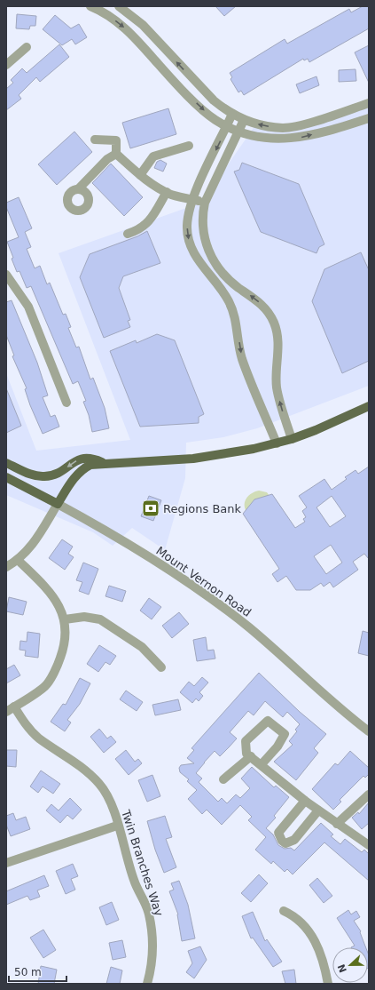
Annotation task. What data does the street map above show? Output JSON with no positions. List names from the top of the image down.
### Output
{
  "streets": {
    "main road": ["Mount Vernon Road"],
    "street": ["Twin Branches Way"]
  },
  "places": {
    "bank": ["Regions Bank"]
  },
  "scale_bar": "50 m",
  "north": "left"
}
